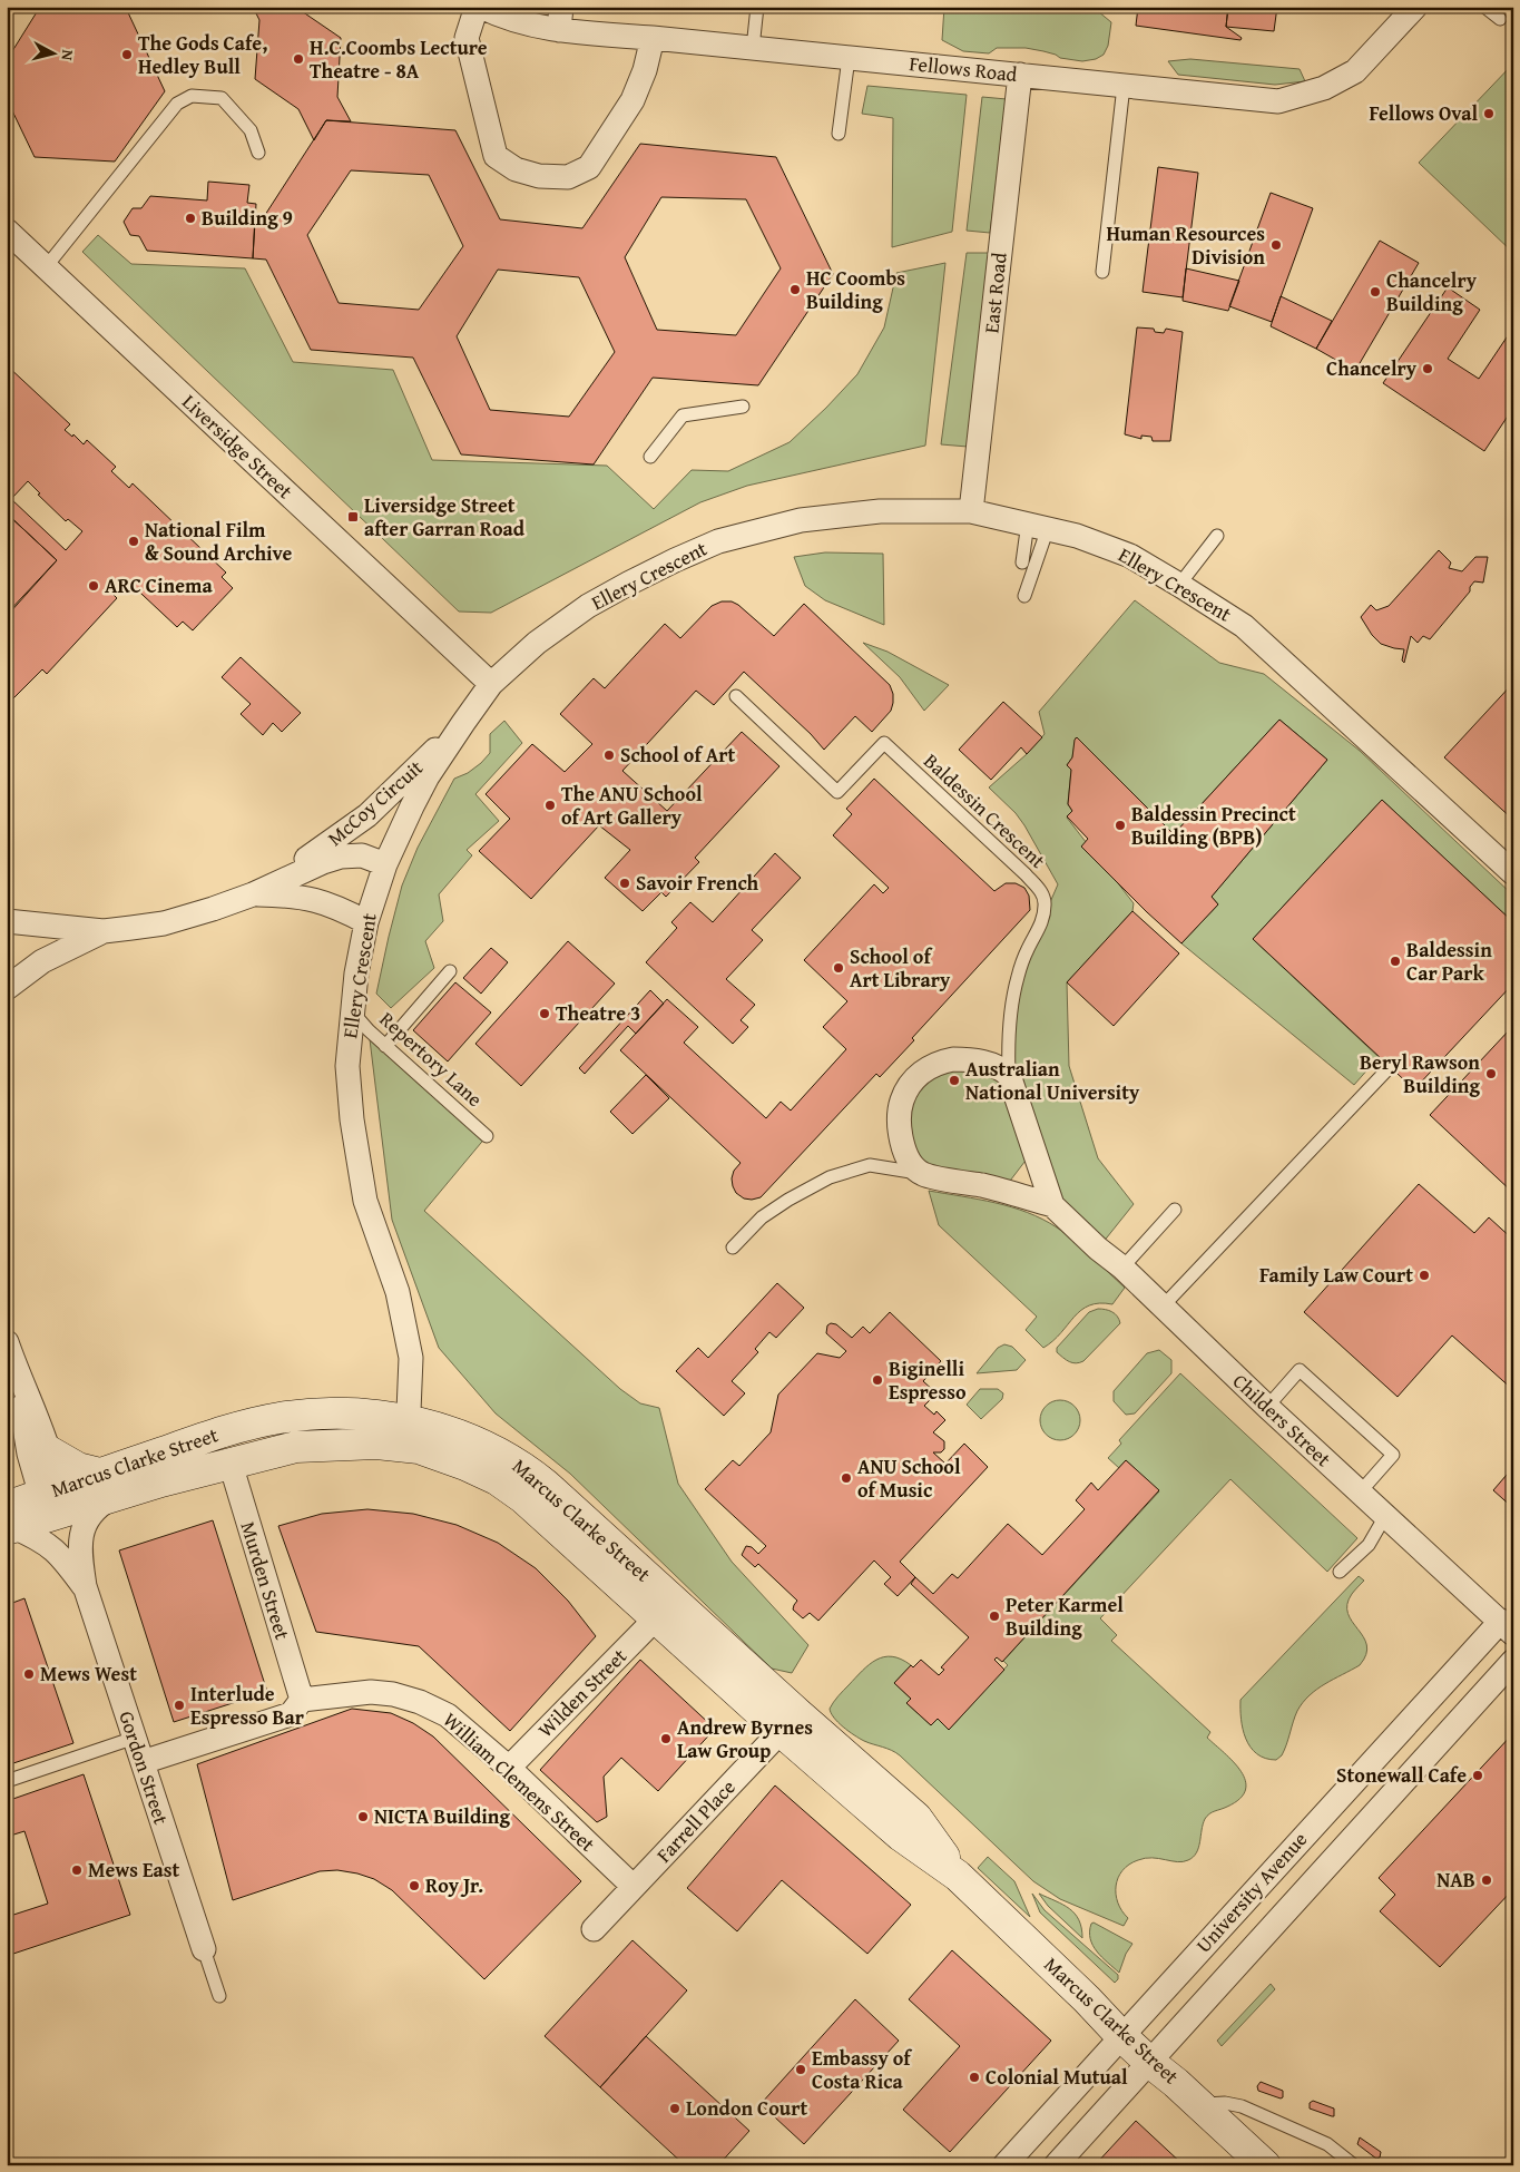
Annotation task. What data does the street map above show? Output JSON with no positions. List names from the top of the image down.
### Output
{
  "streets": {
    "street": [
      "Fellows Road",
      "East Road",
      "Liversidge Street",
      "Ellery Crescent",
      "McCoy Circuit",
      "Childers Street",
      "Marcus Clarke Street",
      "Murden Street",
      "Wilden Street",
      "Gordon Street",
      "William Clemens Street",
      "Farrell Place",
      "University Avenue"
    ],
    "lane": ["Baldessin Crescent", "Repertory Lane"]
  },
  "crossings": [
    ["Fellows Road", "East Road"],
    ["East Road", "Ellery Crescent"],
    ["Liversidge Street", "Ellery Crescent"],
    ["Ellery Crescent", "McCoy Circuit"],
    ["Ellery Crescent", "Repertory Lane"],
    ["Ellery Crescent", "Marcus Clarke Street"],
    ["Childers Street", "University Avenue"],
    ["Marcus Clarke Street", "Murden Street"],
    ["Marcus Clarke Street", "Wilden Street"],
    ["Marcus Clarke Street", "Gordon Street"],
    ["Marcus Clarke Street", "Farrell Place"],
    ["Marcus Clarke Street", "University Avenue"],
    ["Murden Street", "William Clemens Street"],
    ["Wilden Street", "William Clemens Street"],
    ["William Clemens Street", "Farrell Place"]
  ],
  "places": {
    "other": [
      "The Gods Cafe, Hedley Bull",
      "H.C.Coombs Lecture Theatre - 8A",
      "Fellows Oval",
      "Building 9",
      "Human Resources Division",
      "HC Coombs Building",
      "Chancelry Building",
      "Chancelry",
      "National Film & Sound Archive",
      "ARC Cinema",
      "School of Art",
      "The ANU School of Art Gallery",
      "Baldessin Precinct Building (BPB)",
      "Savoir French",
      "Baldessin Car Park",
      "School of Art Library",
      "Theatre 3",
      "Beryl Rawson Building",
      "Australian National University",
      "Family Law Court",
      "Biginelli Espresso",
      "ANU School of Music",
      "Peter Karmel Building",
      "Mews West",
      "Interlude Espresso Bar",
      "Andrew Byrnes Law Group",
      "Stonewall Cafe",
      "NICTA Building",
      "Mews East",
      "NAB",
      "Roy Jr.",
      "Embassy of Costa Rica",
      "Colonial Mutual",
      "London Court"
    ],
    "transit": ["Liversidge Street after Garran Road"]
  },
  "north": "right"
}
